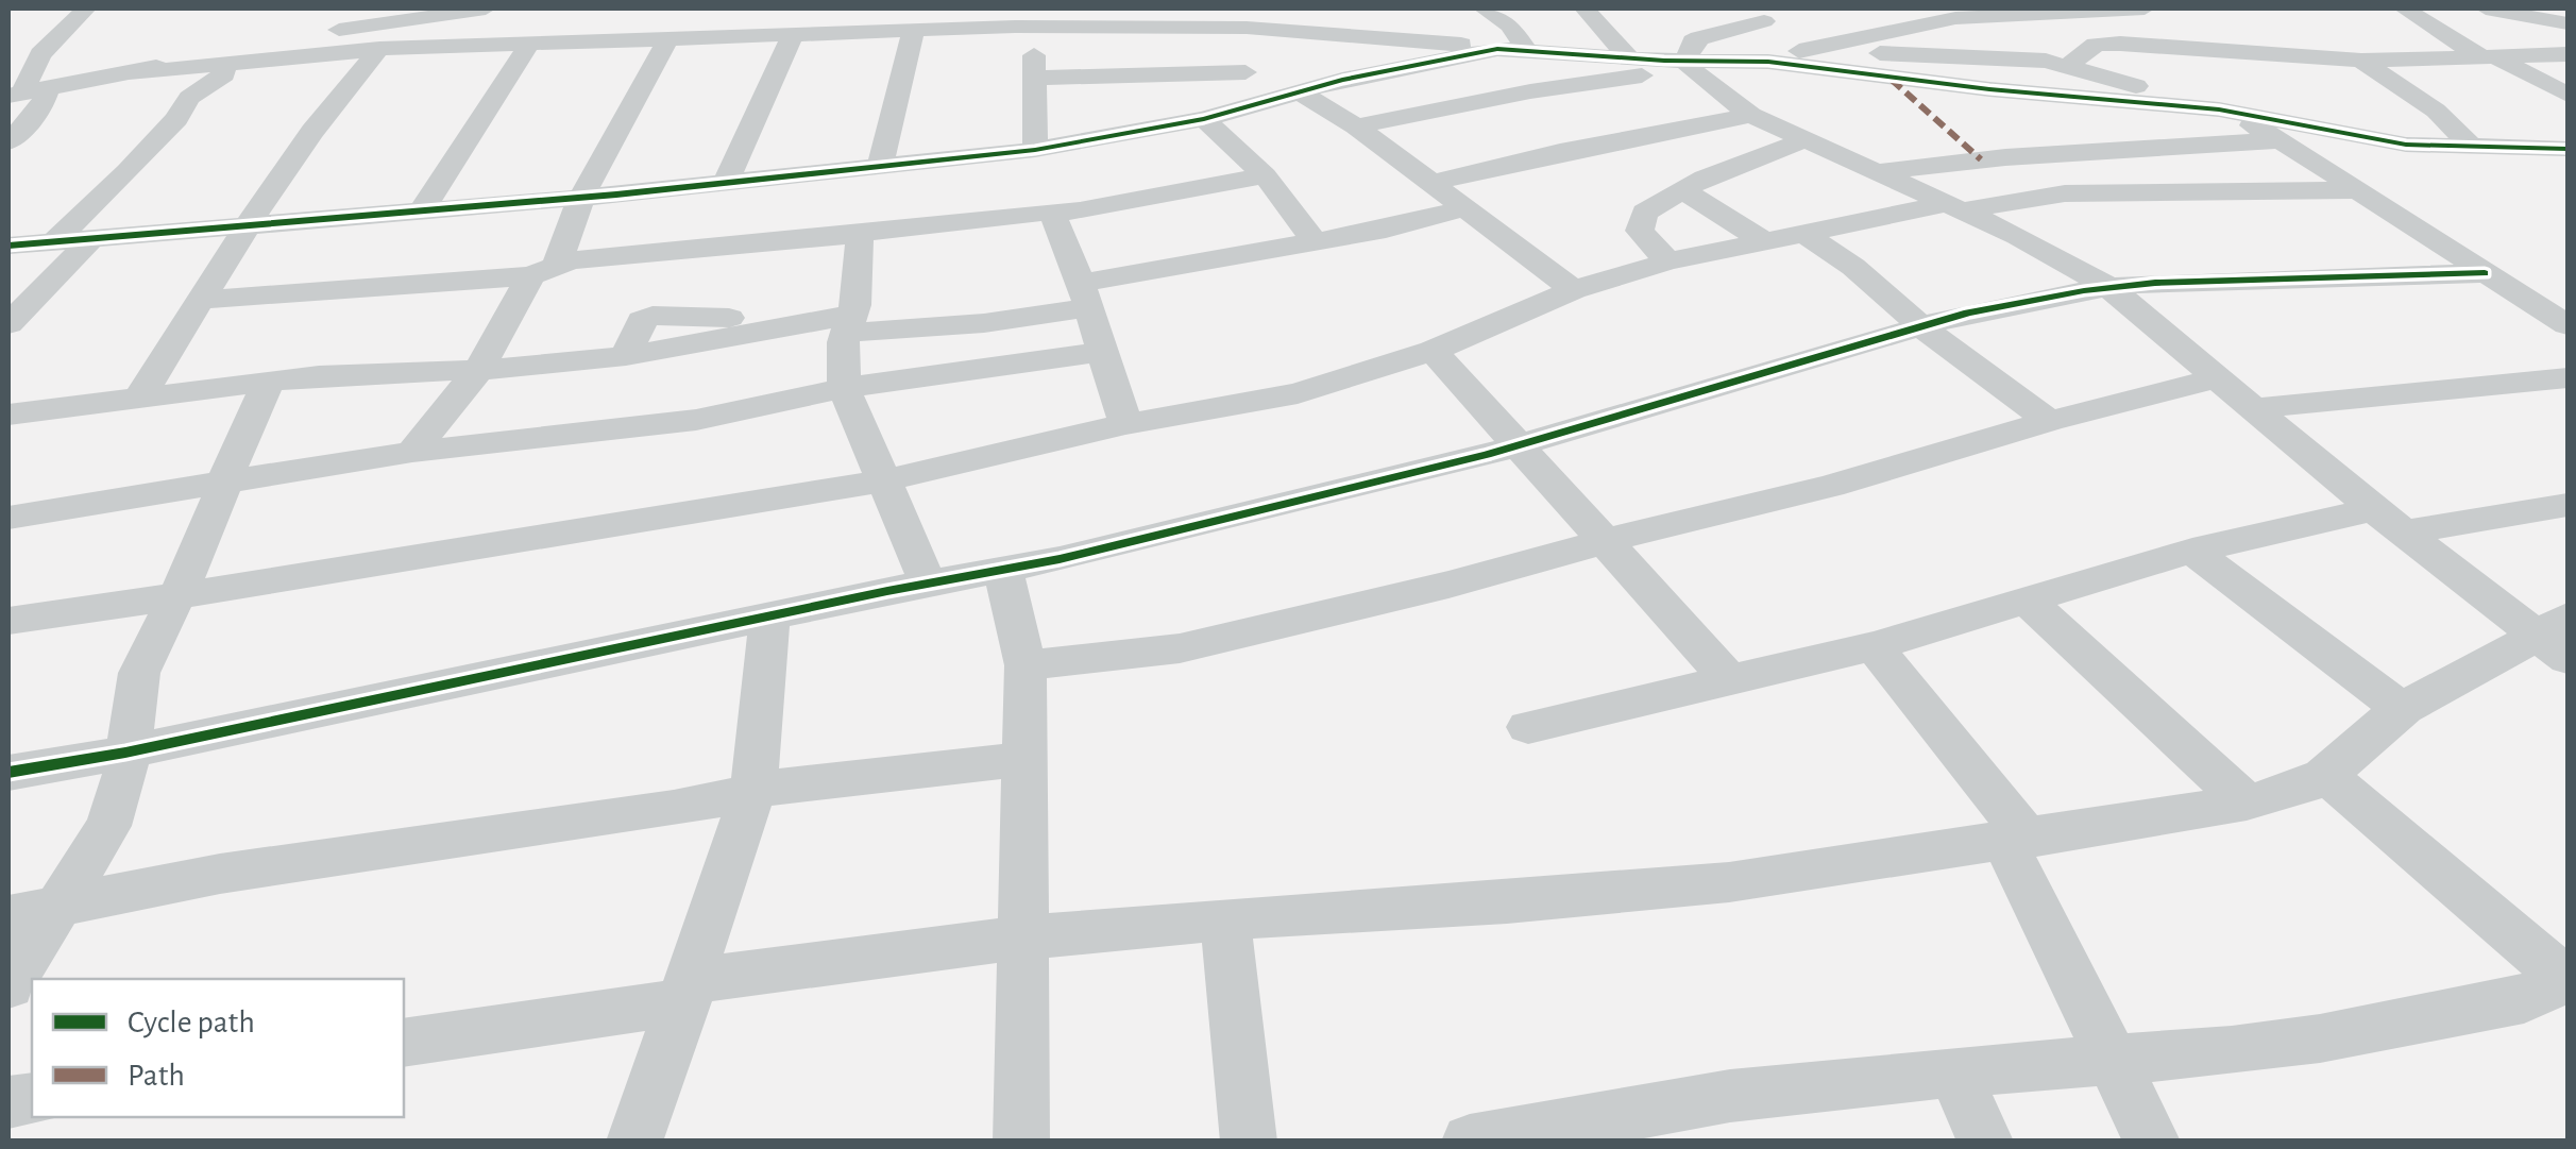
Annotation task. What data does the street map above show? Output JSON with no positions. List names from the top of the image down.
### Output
{
  "legend": ["Cycle path", "Path"]
}
